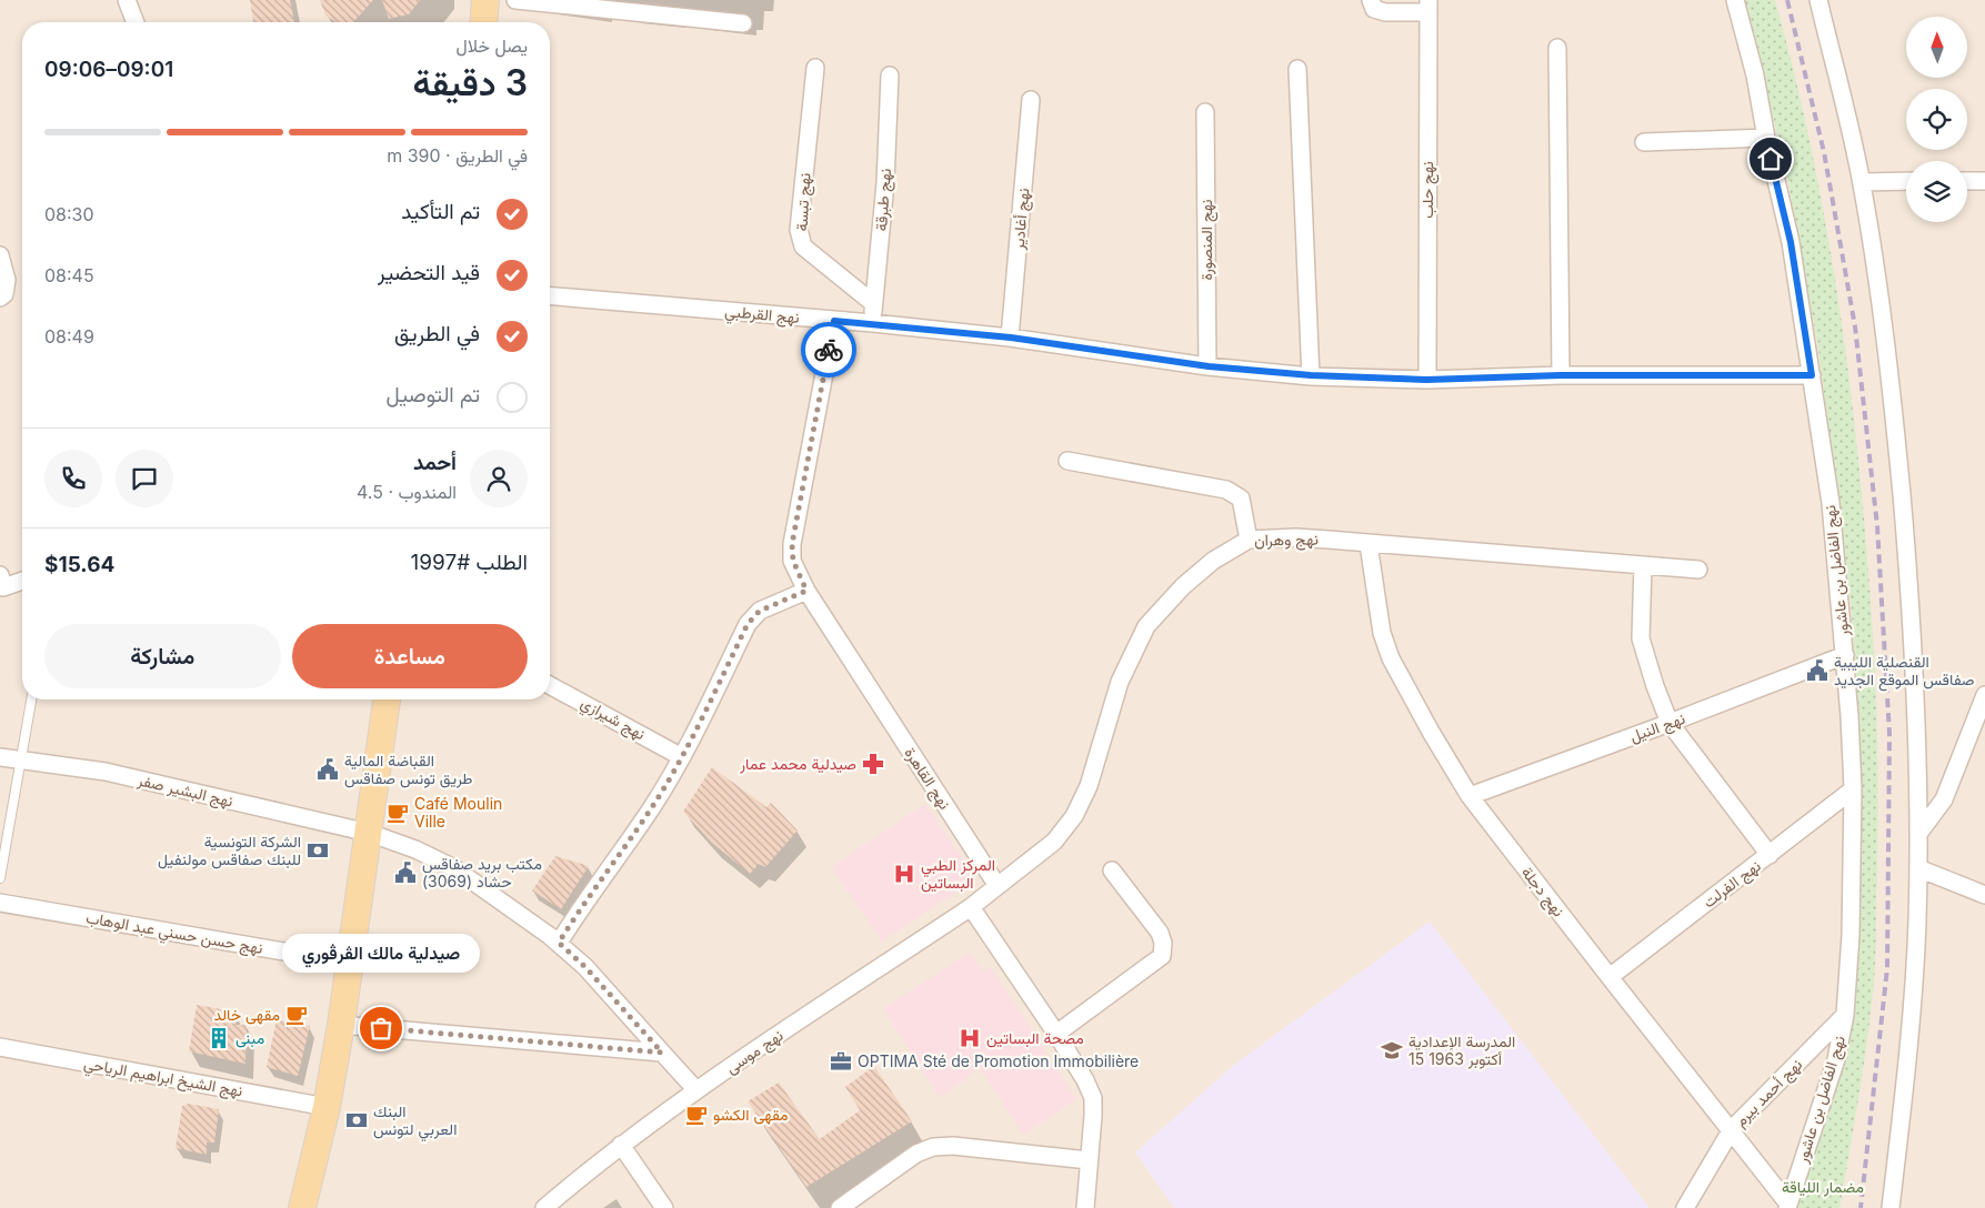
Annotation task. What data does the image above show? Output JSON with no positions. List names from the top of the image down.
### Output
{
  "streets": {
    "street": [
      "نهج حلب",
      "نهج طبرقة",
      "نهج تبسة",
      "نهج أغادير",
      "نهج المنصورة",
      "نهج القرطبي",
      "نهج وهران",
      "نهج الفاضل بن عاشور",
      "نهج شيرازي",
      "نهج النيل",
      "نهج القاهرة",
      "نهج البشير صفر",
      "نهج الفرلت",
      "نهج دجلة",
      "نهج حسن حسني عبد الوهاب",
      "نهج موسى",
      "نهج الشيخ ابراهيم الرياحي",
      "نهج أحمد بيرم"
    ]
  },
  "crossings": [
    ["نهج حلب", "نهج القرطبي"],
    ["نهج طبرقة", "نهج تبسة"],
    ["نهج طبرقة", "نهج القرطبي"],
    ["نهج أغادير", "نهج القرطبي"],
    ["نهج المنصورة", "نهج القرطبي"],
    ["نهج القرطبي", "نهج الفاضل بن عاشور"],
    ["نهج القرطبي", "نهج القاهرة"],
    ["نهج وهران", "نهج القاهرة"],
    ["نهج وهران", "نهج دجلة"],
    ["نهج الفاضل بن عاشور", "نهج النيل"],
    ["نهج الفاضل بن عاشور", "نهج الفرلت"],
    ["نهج الفاضل بن عاشور", "نهج دجلة"],
    ["نهج الفاضل بن عاشور", "نهج أحمد بيرم"],
    ["نهج النيل", "نهج دجلة"],
    ["نهج البشير صفر", "نهج موسى"],
    ["نهج الفرلت", "نهج دجلة"],
    ["نهج دجلة", "نهج أحمد بيرم"]
  ],
  "parks": ["مضمار اللياقة"],
  "places": {
    "public building": ["القنصلية الليبية صفاقس الموقع الجديد", "القباضة المالية طريق تونس صفاقس", "مكتب بريد صفاقس حشاد (3069)"],
    "pharmacy": ["صيدلية محمد عمار"],
    "cafe": ["Café Moulin Ville", "مقهى خالد", "مقهى الكشو"],
    "bank": ["الشركة التونسية للبنك صفاقس مولنفيل", "البنك العربي لتونس"],
    "hospital": ["المركز الطبي البساتين", "مصحة البساتين"],
    "other": ["صيدلية مالك الڤرڤوري"],
    "building": ["مبنى"],
    "school or university": ["المدرسة الإعدادية 15 أكتوبر 1963"],
    "office": ["OPTIMA Sté de Promotion Immobilière"]
  },
  "north": "top",
  "page": {
    "heading": ["3 دقيقة", "يصل خلال", "09:01–09:06"],
    "panel": [
      "أحمد",
      "المندوب · 4.5",
      "الطلب #1997",
      "$15.64"
    ],
    "bar": "في الطريق · 390 m",
    "list": [
      ["تم التأكيد", "08:30"],
      ["قيد التحضير", "08:45"],
      ["في الطريق", "08:49"],
      "تم التوصيل"
    ],
    "buttons": ["مساعدة", "مشاركة"],
    "bubble": "صيدلية مالك الڤرڤوري"
  }
}
